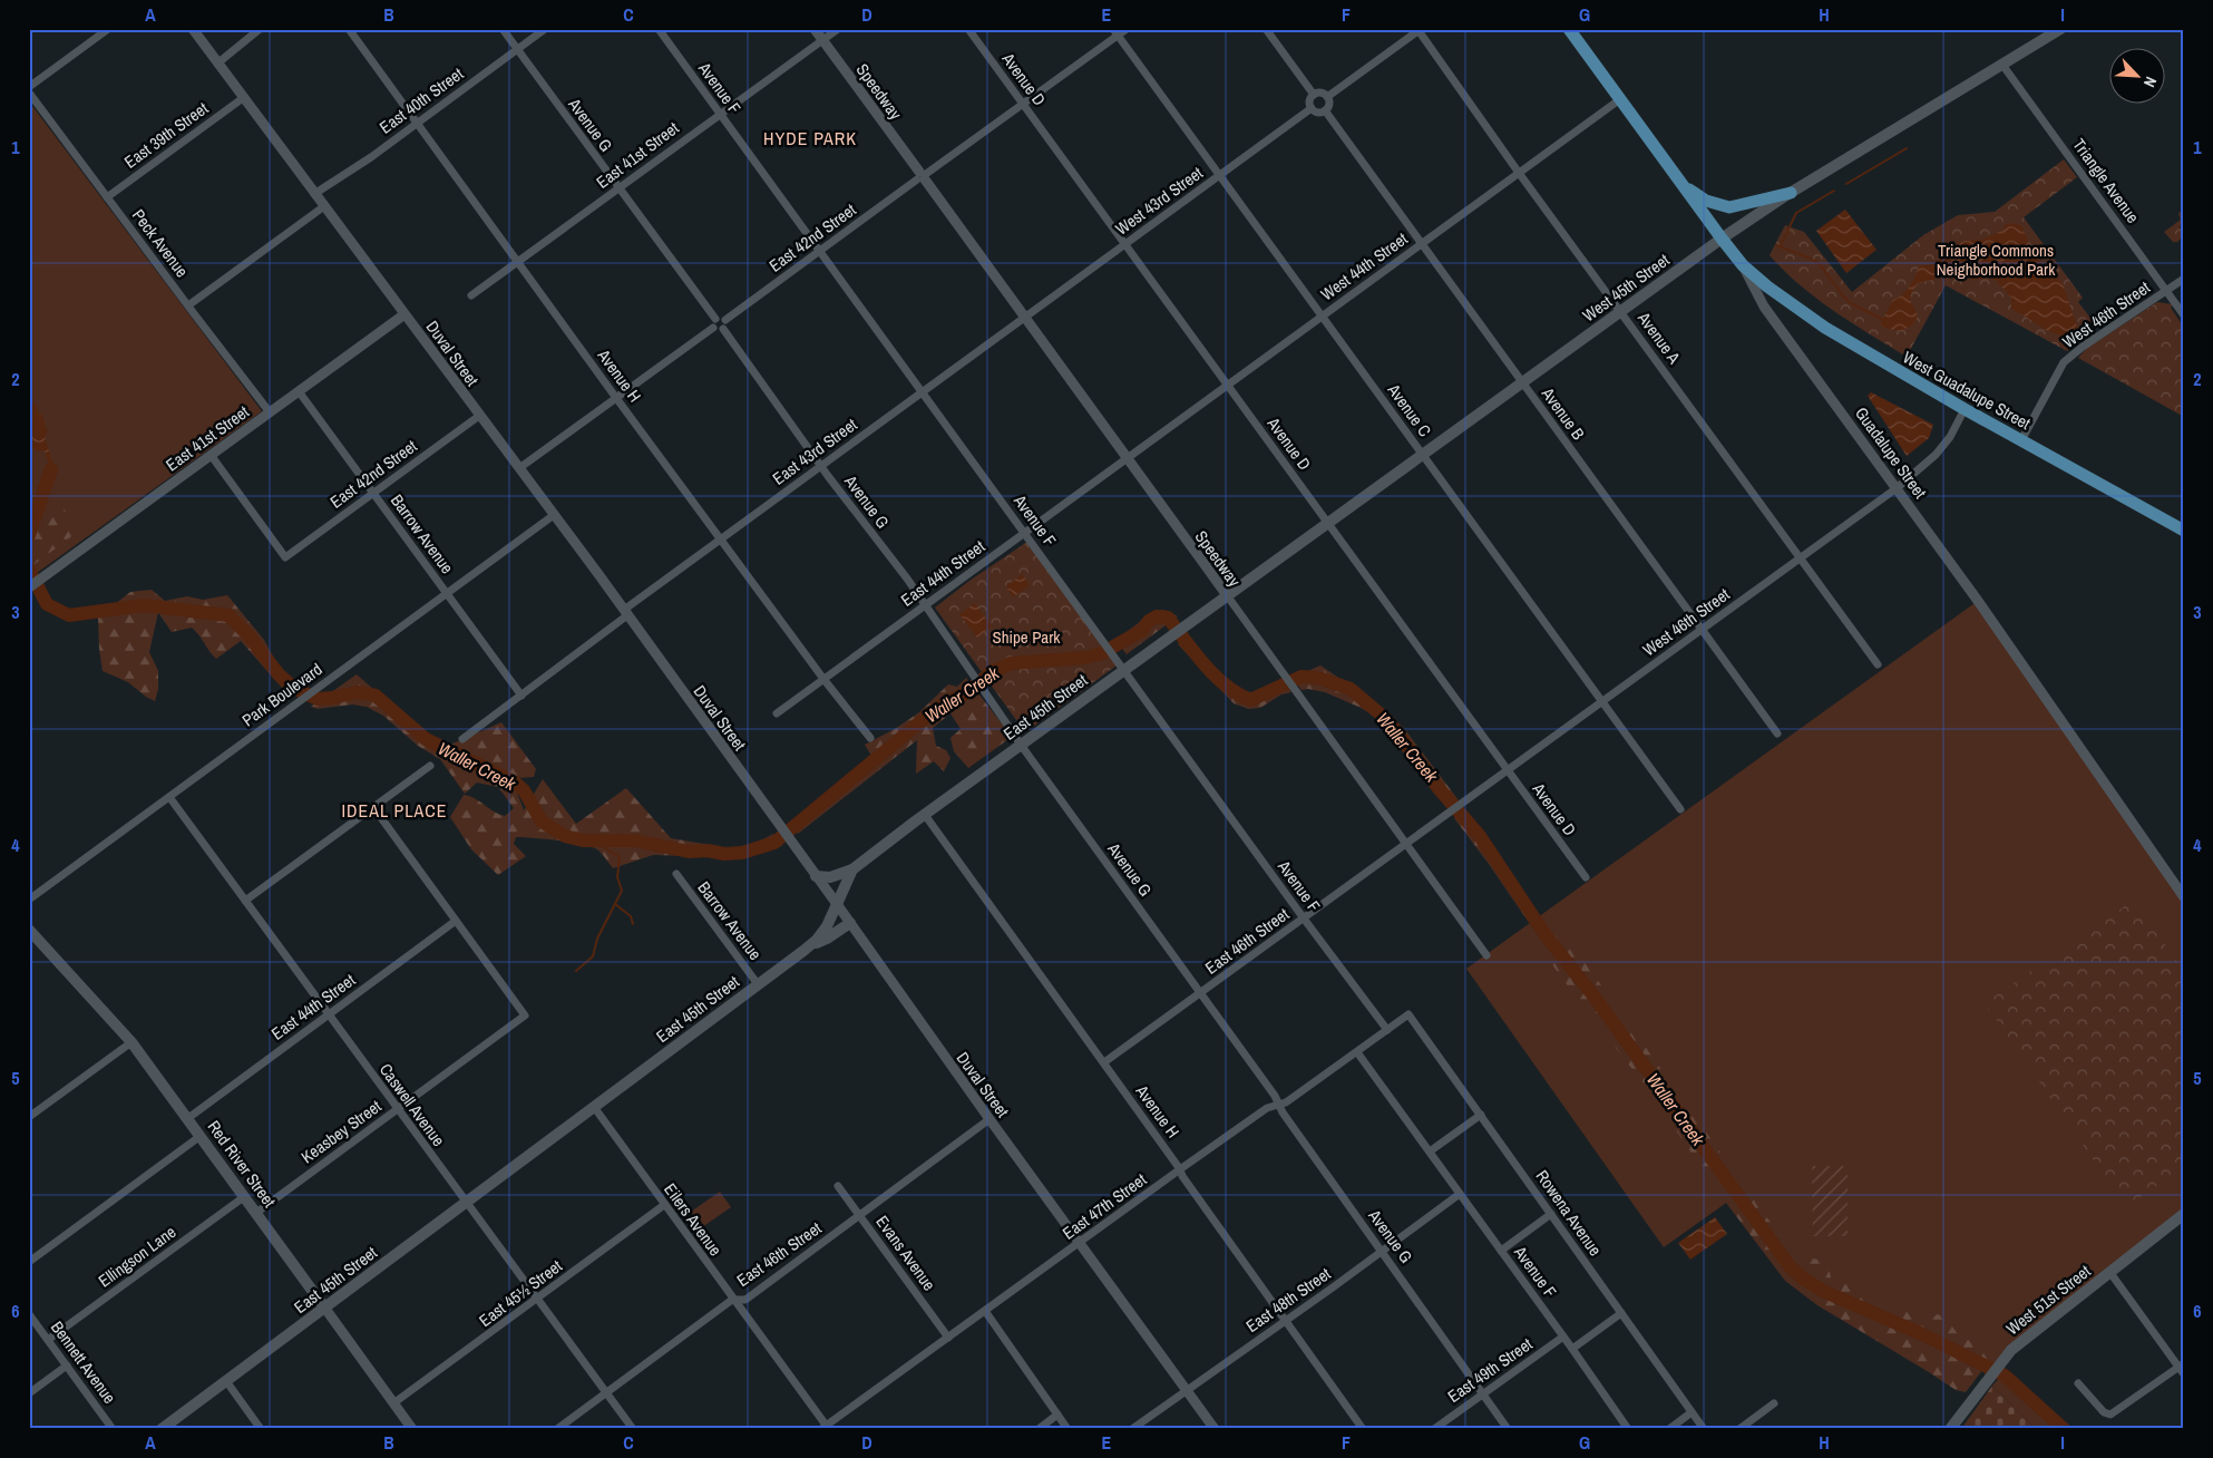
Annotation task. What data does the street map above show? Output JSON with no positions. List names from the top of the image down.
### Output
{
  "streets": {
    "main road": [
      "West 45th Street",
      "West Guadalupe Street",
      "Guadalupe Street",
      "East 45th Street",
      "Red River Street",
      "West 51st Street"
    ],
    "street": [
      "Avenue D",
      "Avenue F",
      "Speedway",
      "East 40th Street",
      "Avenue G",
      "East 39th Street",
      "East 41st Street",
      "Triangle Avenue",
      "West 43rd Street",
      "East 42nd Street",
      "Peck Avenue",
      "West 44th Street",
      "West 46th Street",
      "Avenue A",
      "Duval Street",
      "Avenue H",
      "Avenue C",
      "Avenue B",
      "East 43rd Street",
      "Barrow Avenue",
      "East 44th Street",
      "Park Boulevard",
      "East 46th Street",
      "Caswell Avenue",
      "Keasbey Street",
      "East 47th Street",
      "Rowena Avenue",
      "Eilers Avenue",
      "Evans Avenue",
      "Ellingson Lane",
      "East 45½ Street",
      "East 48th Street",
      "Bennett Avenue",
      "East 49th Street"
    ]
  },
  "crossings": [
    ["Avenue D", "West 43rd Street"],
    ["Avenue D", "East 42nd Street"],
    ["Avenue D", "West 44th Street"],
    ["Avenue D", "West 45th Street"],
    ["Avenue D", "West 46th Street"],
    ["Avenue F", "East 41st Street"],
    ["Avenue F", "East 42nd Street"],
    ["Avenue F", "East 43rd Street"],
    ["Avenue F", "East 44th Street"],
    ["Avenue F", "East 45th Street"],
    ["Avenue F", "East 46th Street"],
    ["Avenue F", "East 47th Street"],
    ["Avenue F", "East 48th Street"],
    ["Avenue F", "East 49th Street"],
    ["Speedway", "East 41st Street"],
    ["Speedway", "West 43rd Street"],
    ["Speedway", "East 42nd Street"],
    ["Speedway", "West 44th Street"],
    ["Speedway", "West 45th Street"],
    ["Speedway", "West 46th Street"],
    ["Speedway", "East 43rd Street"],
    ["Speedway", "East 44th Street"],
    ["Speedway", "East 45th Street"],
    ["Speedway", "East 46th Street"],
    ["East 40th Street", "Avenue G"],
    ["East 40th Street", "Duval Street"],
    ["East 40th Street", "Avenue H"],
    ["Avenue G", "East 41st Street"],
    ["Avenue G", "East 42nd Street"],
    ["Avenue G", "East 43rd Street"],
    ["Avenue G", "East 44th Street"],
    ["Avenue G", "East 45th Street"],
    ["Avenue G", "East 46th Street"],
    ["Avenue G", "East 47th Street"],
    ["Avenue G", "East 48th Street"],
    ["Avenue G", "East 49th Street"],
    ["East 39th Street", "Peck Avenue"],
    ["East 39th Street", "Duval Street"],
    ["East 41st Street", "East 42nd Street"],
    ["East 41st Street", "Peck Avenue"],
    ["East 41st Street", "Duval Street"],
    ["East 41st Street", "Avenue H"],
    ["East 41st Street", "Barrow Avenue"],
    ["Triangle Avenue", "West 45th Street"],
    ["Triangle Avenue", "West 46th Street"],
    ["West 43rd Street", "Avenue C"],
    ["West 43rd Street", "Avenue B"],
    ["West 43rd Street", "East 43rd Street"],
    ["East 42nd Street", "Duval Street"],
    ["East 42nd Street", "Avenue C"],
    ["East 42nd Street", "Barrow Avenue"],
    ["West 44th Street", "Avenue A"],
    ["West 44th Street", "Avenue C"],
    ["West 44th Street", "Avenue B"],
    ["West 44th Street", "Guadalupe Street"],
    ["West 44th Street", "East 44th Street"],
    ["West 45th Street", "Avenue A"],
    ["West 45th Street", "Avenue C"],
    ["West 45th Street", "Avenue B"],
    ["West 45th Street", "Guadalupe Street"],
    ["West 45th Street", "East 45th Street"],
    ["West 46th Street", "Avenue A"],
    ["West 46th Street", "West Guadalupe Street"],
    ["West 46th Street", "Avenue C"],
    ["West 46th Street", "Avenue B"],
    ["West 46th Street", "Guadalupe Street"],
    ["West 46th Street", "East 46th Street"],
    ["Duval Street", "East 43rd Street"],
    ["Duval Street", "Park Boulevard"],
    ["Duval Street", "East 45th Street"],
    ["Duval Street", "East 46th Street"],
    ["Duval Street", "East 47th Street"],
    ["Duval Street", "East 48th Street"],
    ["Avenue H", "East 43rd Street"],
    ["Avenue H", "East 44th Street"],
    ["Avenue H", "East 45th Street"],
    ["Avenue H", "East 46th Street"],
    ["Avenue H", "East 47th Street"],
    ["Avenue H", "East 48th Street"],
    ["West Guadalupe Street", "Guadalupe Street"],
    ["East 43rd Street", "Barrow Avenue"],
    ["Barrow Avenue", "Park Boulevard"],
    ["Barrow Avenue", "East 45th Street"],
    ["East 44th Street", "Caswell Avenue"],
    ["East 44th Street", "Keasbey Street"],
    ["East 44th Street", "Red River Street"],
    ["Park Boulevard", "Caswell Avenue"],
    ["East 45th Street", "Caswell Avenue"],
    ["East 45th Street", "Red River Street"],
    ["East 45th Street", "Eilers Avenue"],
    ["East 46th Street", "Caswell Avenue"],
    ["East 46th Street", "Eilers Avenue"],
    ["East 46th Street", "Evans Avenue"],
    ["Caswell Avenue", "Keasbey Street"],
    ["Caswell Avenue", "East 45½ Street"],
    ["Keasbey Street", "Red River Street"],
    ["Red River Street", "Ellingson Lane"],
    ["Red River Street", "East 45½ Street"],
    ["East 47th Street", "Rowena Avenue"],
    ["East 47th Street", "Eilers Avenue"],
    ["East 47th Street", "Evans Avenue"],
    ["Eilers Avenue", "East 45½ Street"],
    ["Ellingson Lane", "Bennett Avenue"]
  ],
  "districts": ["HYDE PARK", "IDEAL PLACE"],
  "water": ["Waller Creek"],
  "parks": ["Triangle Commons Neighborhood Park", "Shipe Park"],
  "north": "bottom right",
  "grid": {
    "columns": [
      "A",
      "B",
      "C",
      "D",
      "E",
      "F",
      "G",
      "H",
      "I"
    ],
    "rows": [
      "1",
      "2",
      "3",
      "4",
      "5",
      "6"
    ]
  }
}
